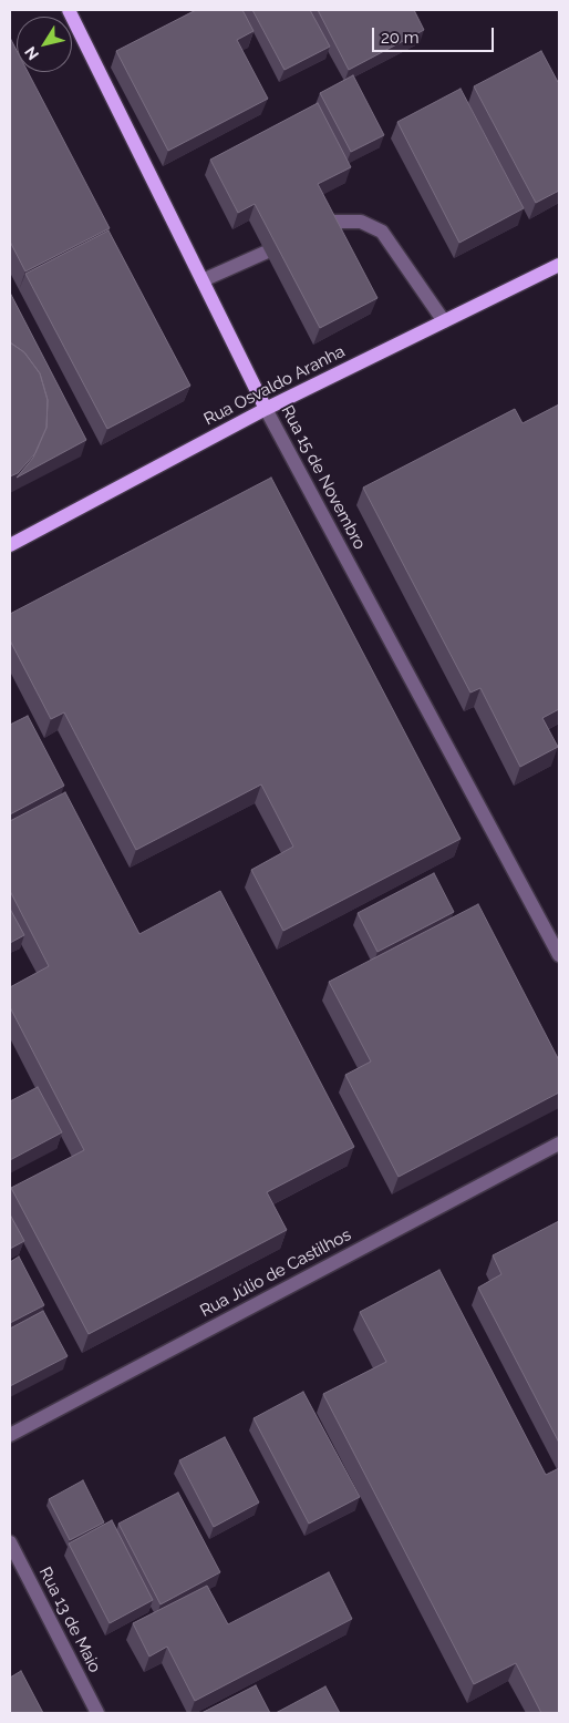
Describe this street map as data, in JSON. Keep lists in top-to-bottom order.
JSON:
{
  "streets": {
    "main road": ["Rua Osvaldo Aranha", "Rua 15 de Novembro"],
    "street": ["Rua Júlio de Castilhos", "Rua 13 de Maio"]
  },
  "crossings": [
    ["Rua Osvaldo Aranha", "Rua 15 de Novembro"]
  ],
  "scale_bar": "20 m",
  "north": "bottom left"
}
